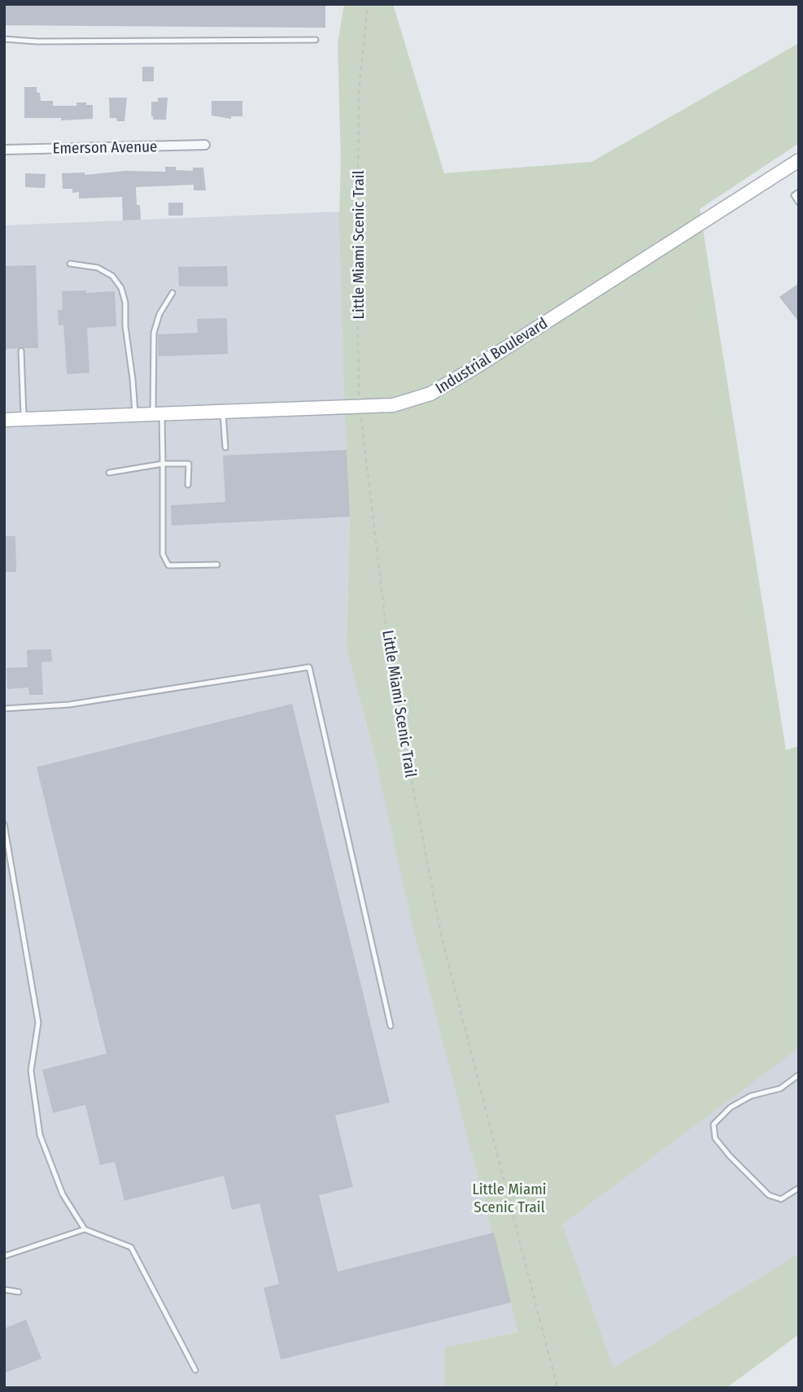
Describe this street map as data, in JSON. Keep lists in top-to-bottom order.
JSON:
{
  "streets": {
    "street": ["Emerson Avenue", "Industrial Boulevard"],
    "path": ["Little Miami Scenic Trail"]
  },
  "crossings": [
    ["Little Miami Scenic Trail", "Industrial Boulevard"]
  ],
  "parks": ["Little Miami Scenic Trail"]
}
